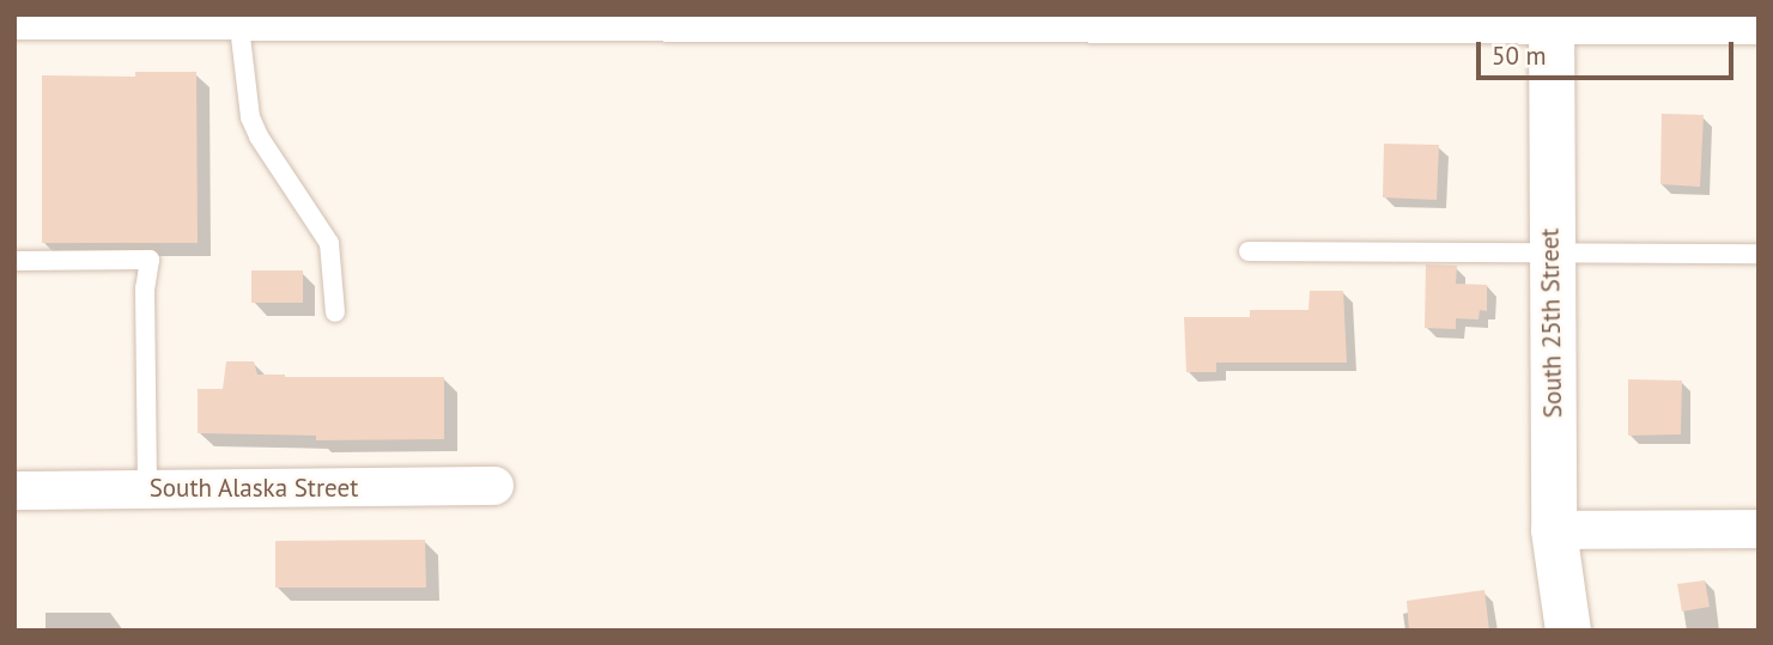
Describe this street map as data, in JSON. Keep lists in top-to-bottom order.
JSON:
{
  "streets": {
    "street": ["South 25th Street", "South Alaska Street"]
  },
  "scale_bar": "50 m"
}
